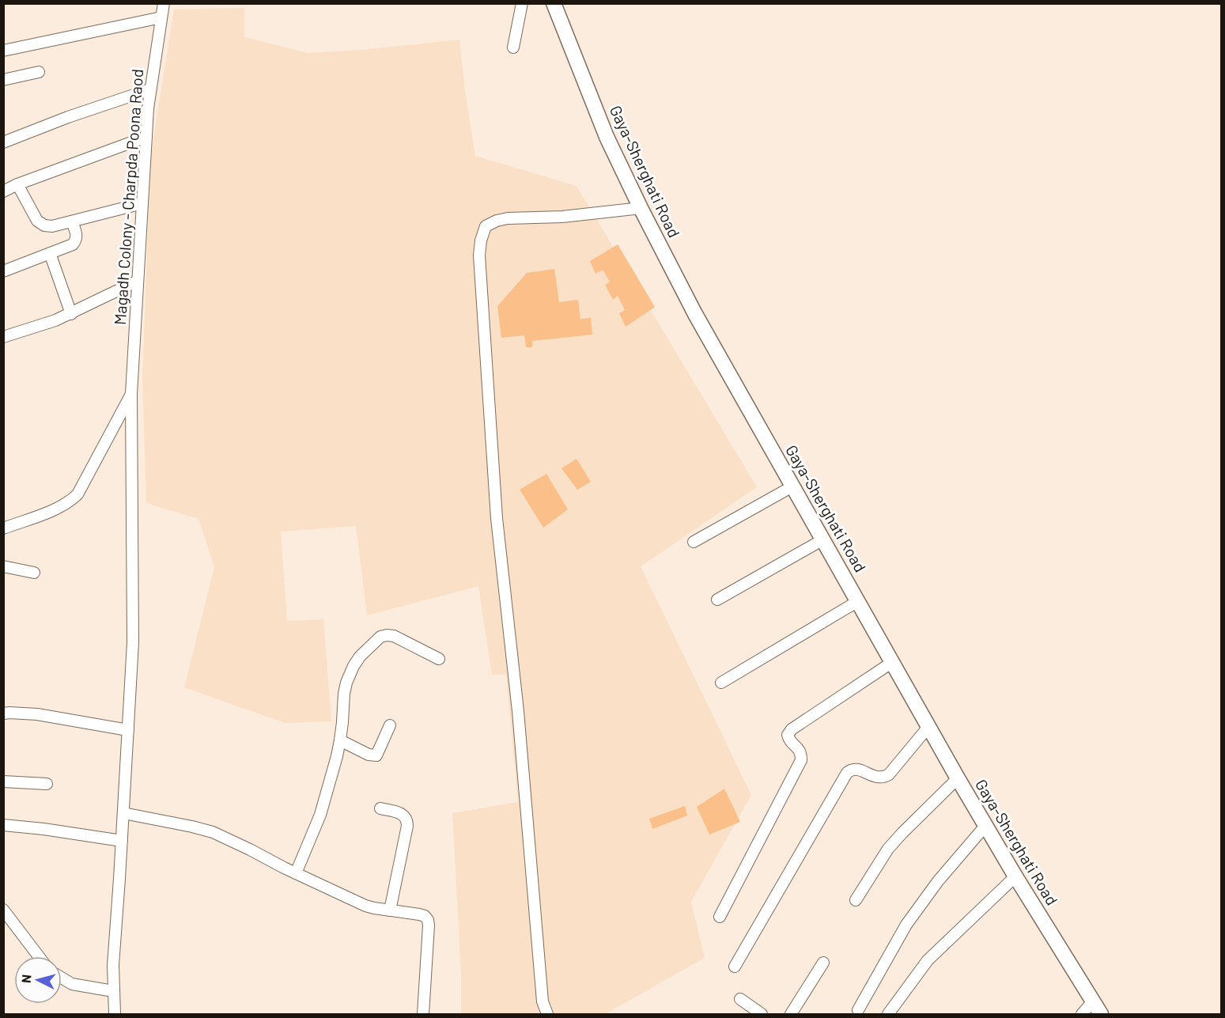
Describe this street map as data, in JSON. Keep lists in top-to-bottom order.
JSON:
{
  "streets": {
    "main road": ["Gaya-Sherghati Road"],
    "street": ["Magadh Colony - Charpda Poona Raod"]
  },
  "north": "left"
}
